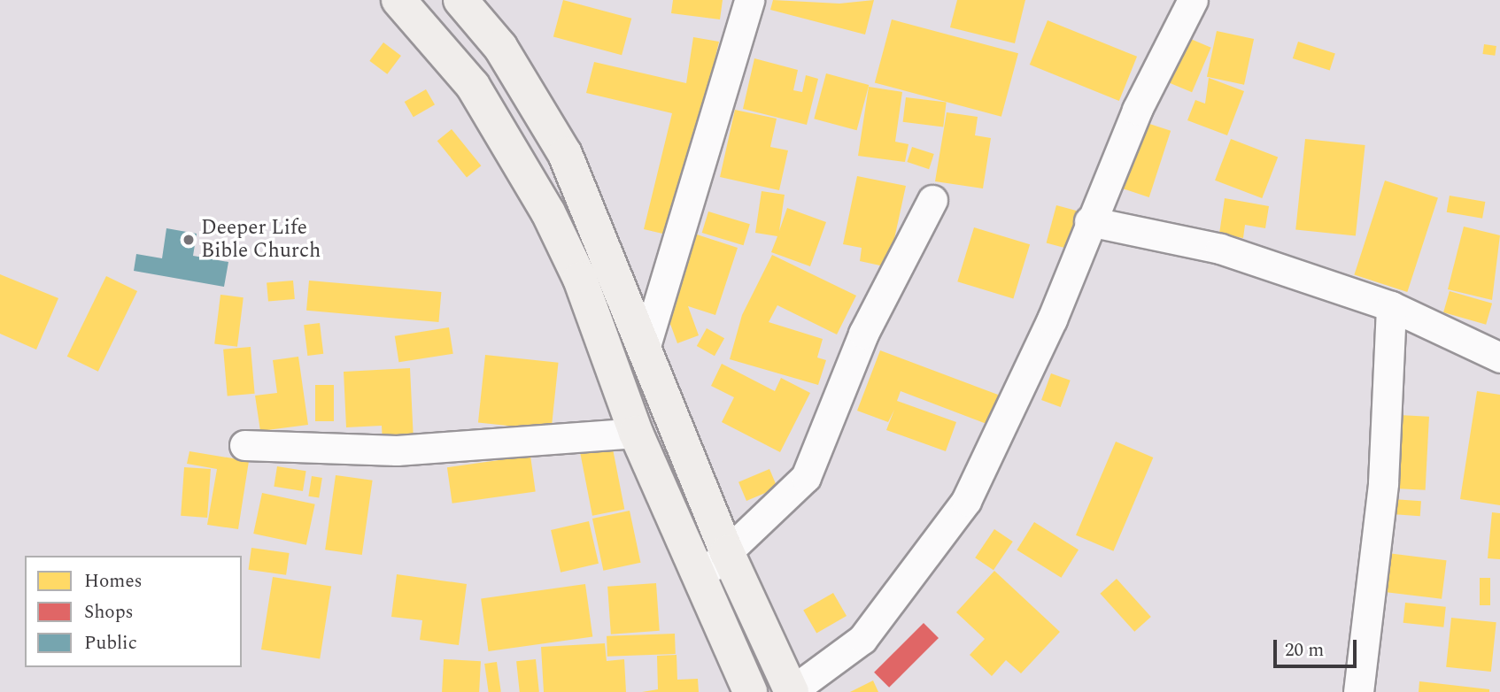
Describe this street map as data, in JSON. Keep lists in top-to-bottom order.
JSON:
{
  "places": ["Deeper Life Bible Church"],
  "legend": ["Homes", "Shops", "Public"],
  "scale_bar": "20 m"
}
